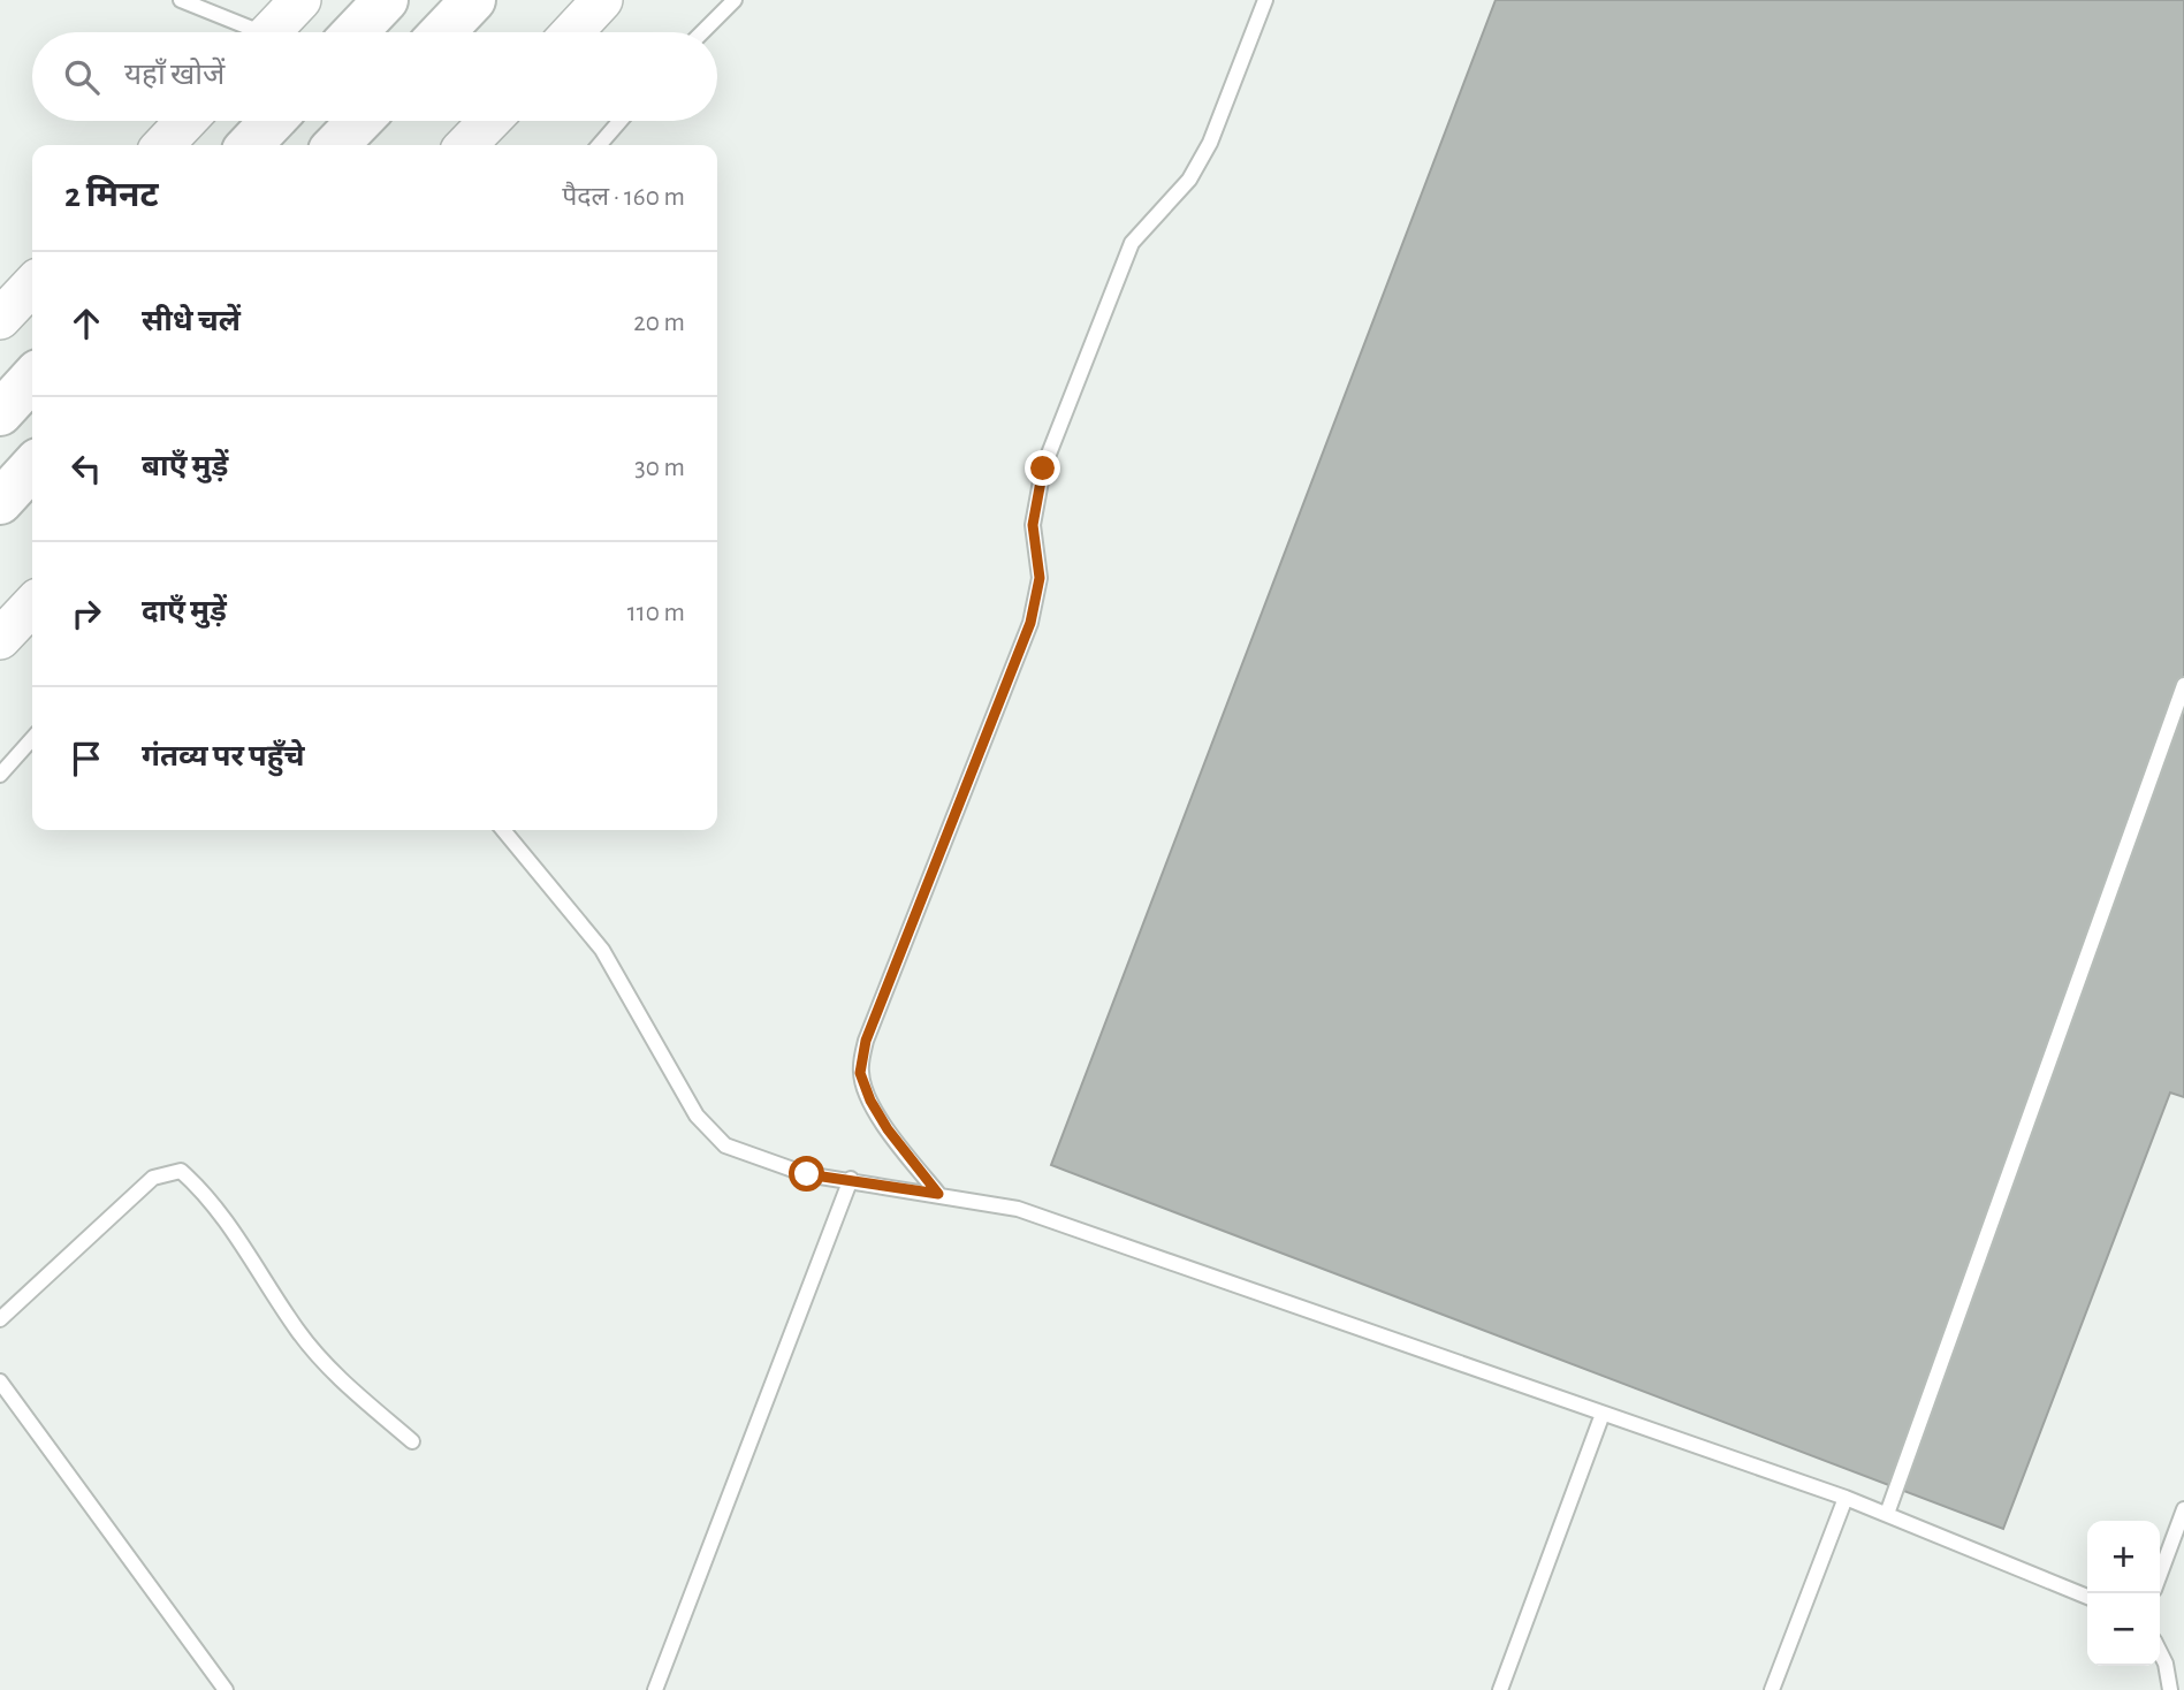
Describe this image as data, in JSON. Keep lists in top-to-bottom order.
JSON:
{
  "page": {
    "search": "यहाँ खोजें",
    "heading": ["2 मिनट", "पैदल · 160 m"],
    "list": [
      ["सीधे चलें", "20 m"],
      ["बाएँ मुड़ें", "30 m"],
      ["दाएँ मुड़ें", "110 m"],
      "गंतव्य पर पहुँचे"
    ],
    "map_buttons": ["+", "−"]
  }
}
